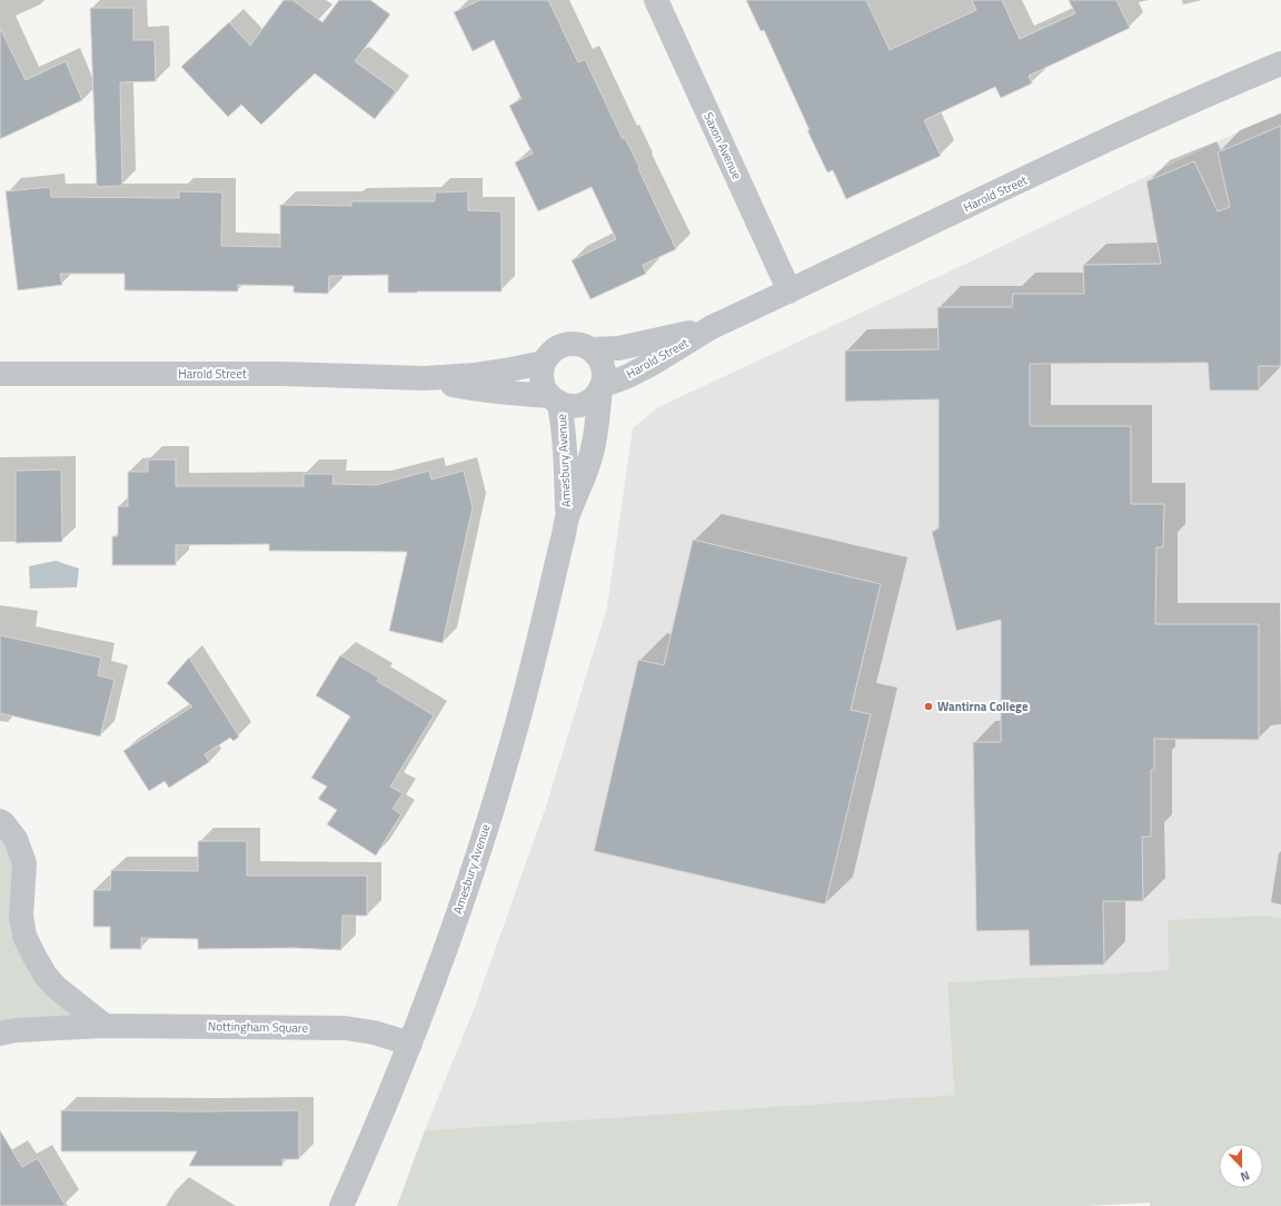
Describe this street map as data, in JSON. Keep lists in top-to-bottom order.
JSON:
{
  "streets": {
    "street": [
      "Saxon Avenue",
      "Harold Street",
      "Amesbury Avenue",
      "Nottingham Square"
    ]
  },
  "crossings": [
    ["Saxon Avenue", "Harold Street"],
    ["Harold Street", "Amesbury Avenue"],
    ["Amesbury Avenue", "Nottingham Square"]
  ],
  "places": ["Wantirna College"],
  "north": "bottom"
}
